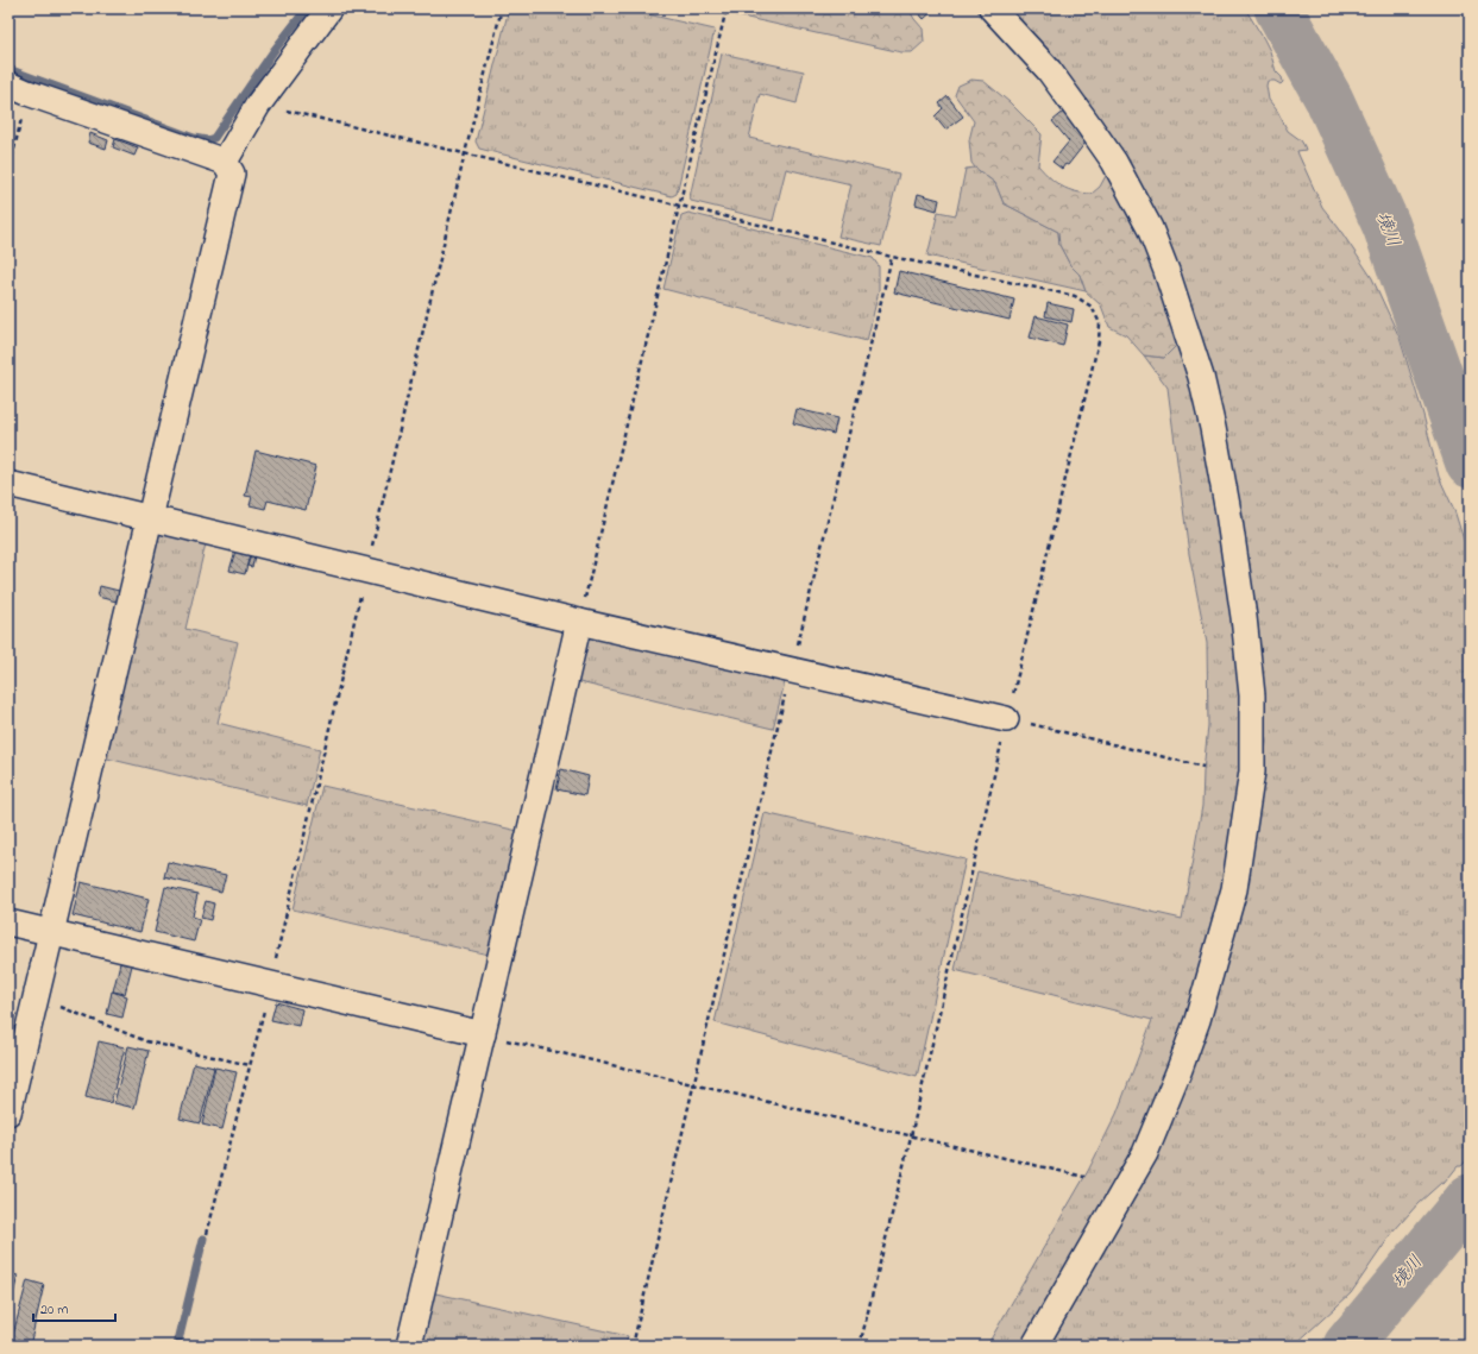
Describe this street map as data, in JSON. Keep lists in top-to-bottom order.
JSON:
{
  "water": ["境川"],
  "scale_bar": "20 m"
}
